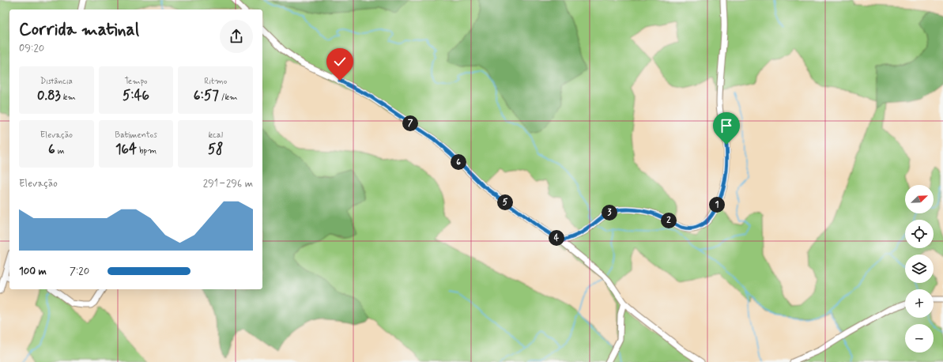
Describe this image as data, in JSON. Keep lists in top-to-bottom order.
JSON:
{
  "north": "top right",
  "page": {
    "heading": ["Corrida matinal", "09:20"],
    "stats": [
      ["Distância", "0.83 km"],
      ["Tempo", "5:46"],
      ["Ritmo", "6:57 /km"],
      ["Elevação", "6 m"],
      ["Batimentos", "164 bpm"],
      ["kcal", "58"]
    ],
    "pins": [
      "7",
      "6",
      "5",
      "1",
      "3",
      "2",
      "4"
    ],
    "chart": ["Elevação", "291–296 m"],
    "map_buttons": ["+", "−"],
    "list": [
      {
        "name": "100 m",
        "note": "7:20"
      }
    ]
  }
}
